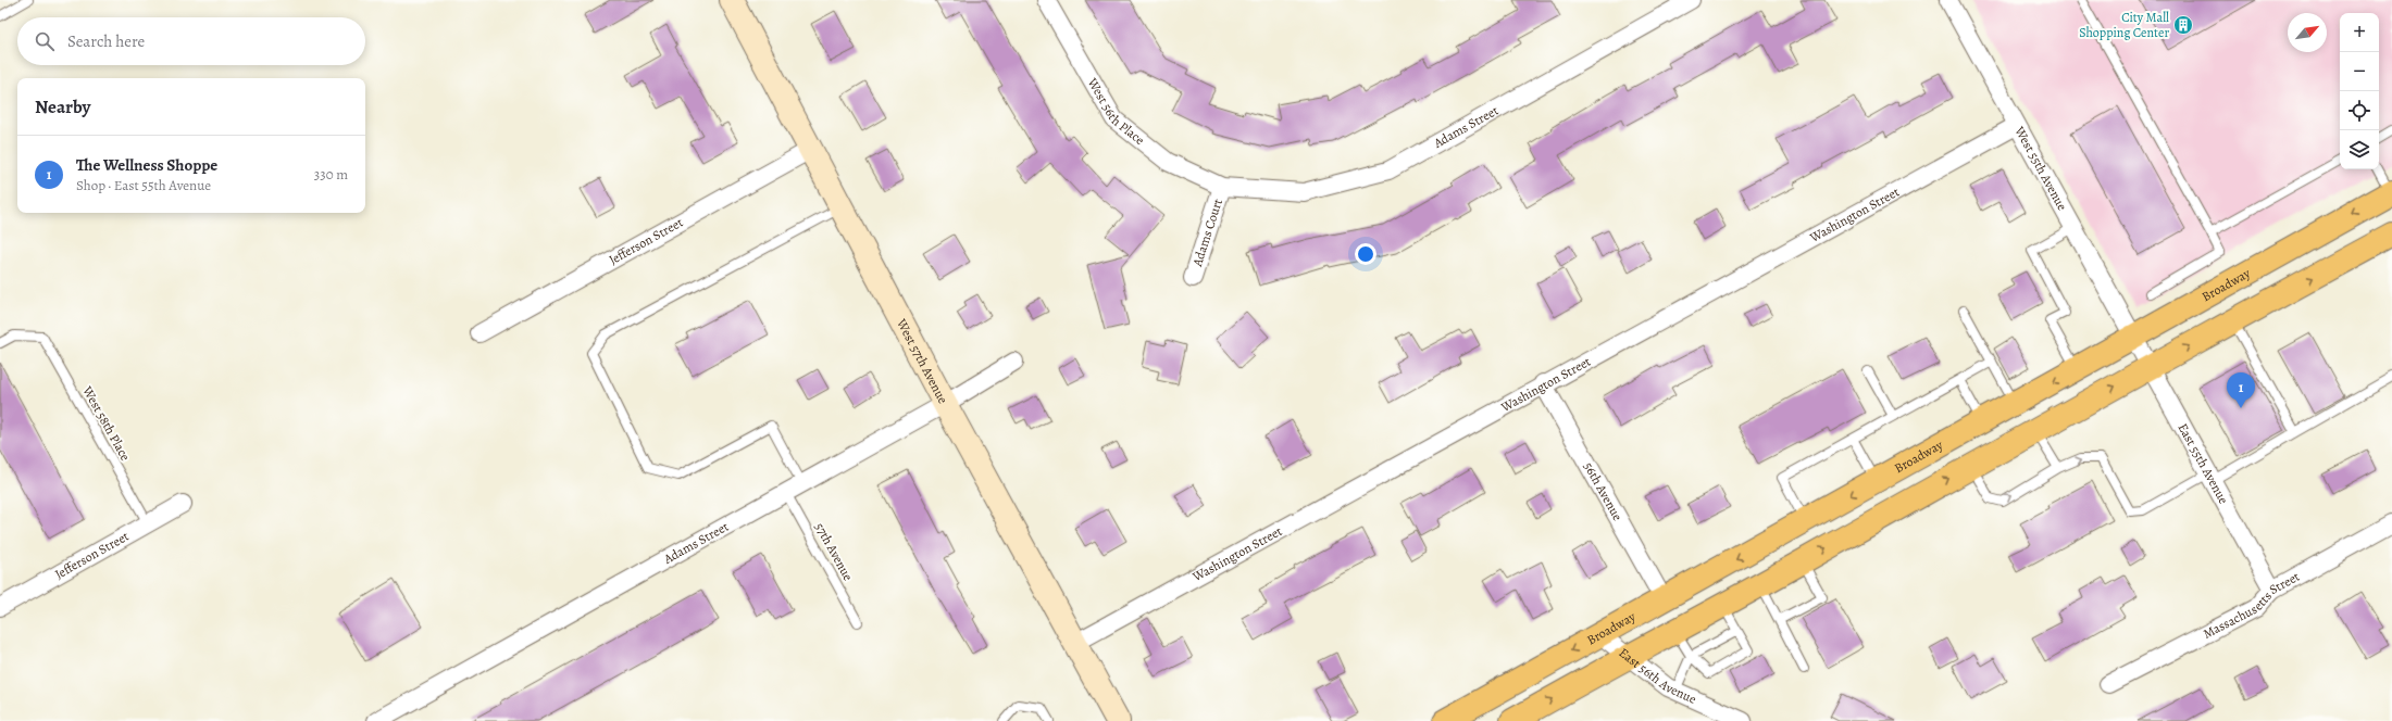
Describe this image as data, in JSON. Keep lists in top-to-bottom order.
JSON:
{
  "streets": {
    "main road": ["Broadway"],
    "street": [
      "West 56th Place",
      "Adams Street",
      "West 55th Avenue",
      "Washington Street",
      "Adams Court",
      "Jefferson Street",
      "West 57th Avenue",
      "East 55th Avenue",
      "56th Avenue",
      "Massachusetts Street",
      "East 56th Avenue"
    ],
    "lane": ["West 58th Place", "57th Avenue"]
  },
  "crossings": [
    ["West 56th Place", "Adams Street"],
    ["West 56th Place", "Adams Court"],
    ["Adams Street", "Adams Court"],
    ["Adams Street", "West 57th Avenue"],
    ["Adams Street", "57th Avenue"],
    ["West 55th Avenue", "Washington Street"],
    ["West 55th Avenue", "Broadway"],
    ["West 55th Avenue", "East 55th Avenue"],
    ["Washington Street", "West 57th Avenue"],
    ["Washington Street", "56th Avenue"],
    ["Jefferson Street", "West 57th Avenue"],
    ["Jefferson Street", "West 58th Place"],
    ["Broadway", "East 55th Avenue"],
    ["Broadway", "56th Avenue"],
    ["Broadway", "East 56th Avenue"],
    ["East 55th Avenue", "Massachusetts Street"]
  ],
  "places": {
    "building": ["City Mall Shopping Center"]
  },
  "north": "top right",
  "page": {
    "map_buttons": ["+", "−"],
    "search": "Search here",
    "heading": "Nearby",
    "list": [
      {
        "mark": "1",
        "name": "The Wellness Shoppe",
        "note": "Shop · East 55th Avenue",
        "value": "330 m"
      }
    ],
    "pins": "1"
  }
}
